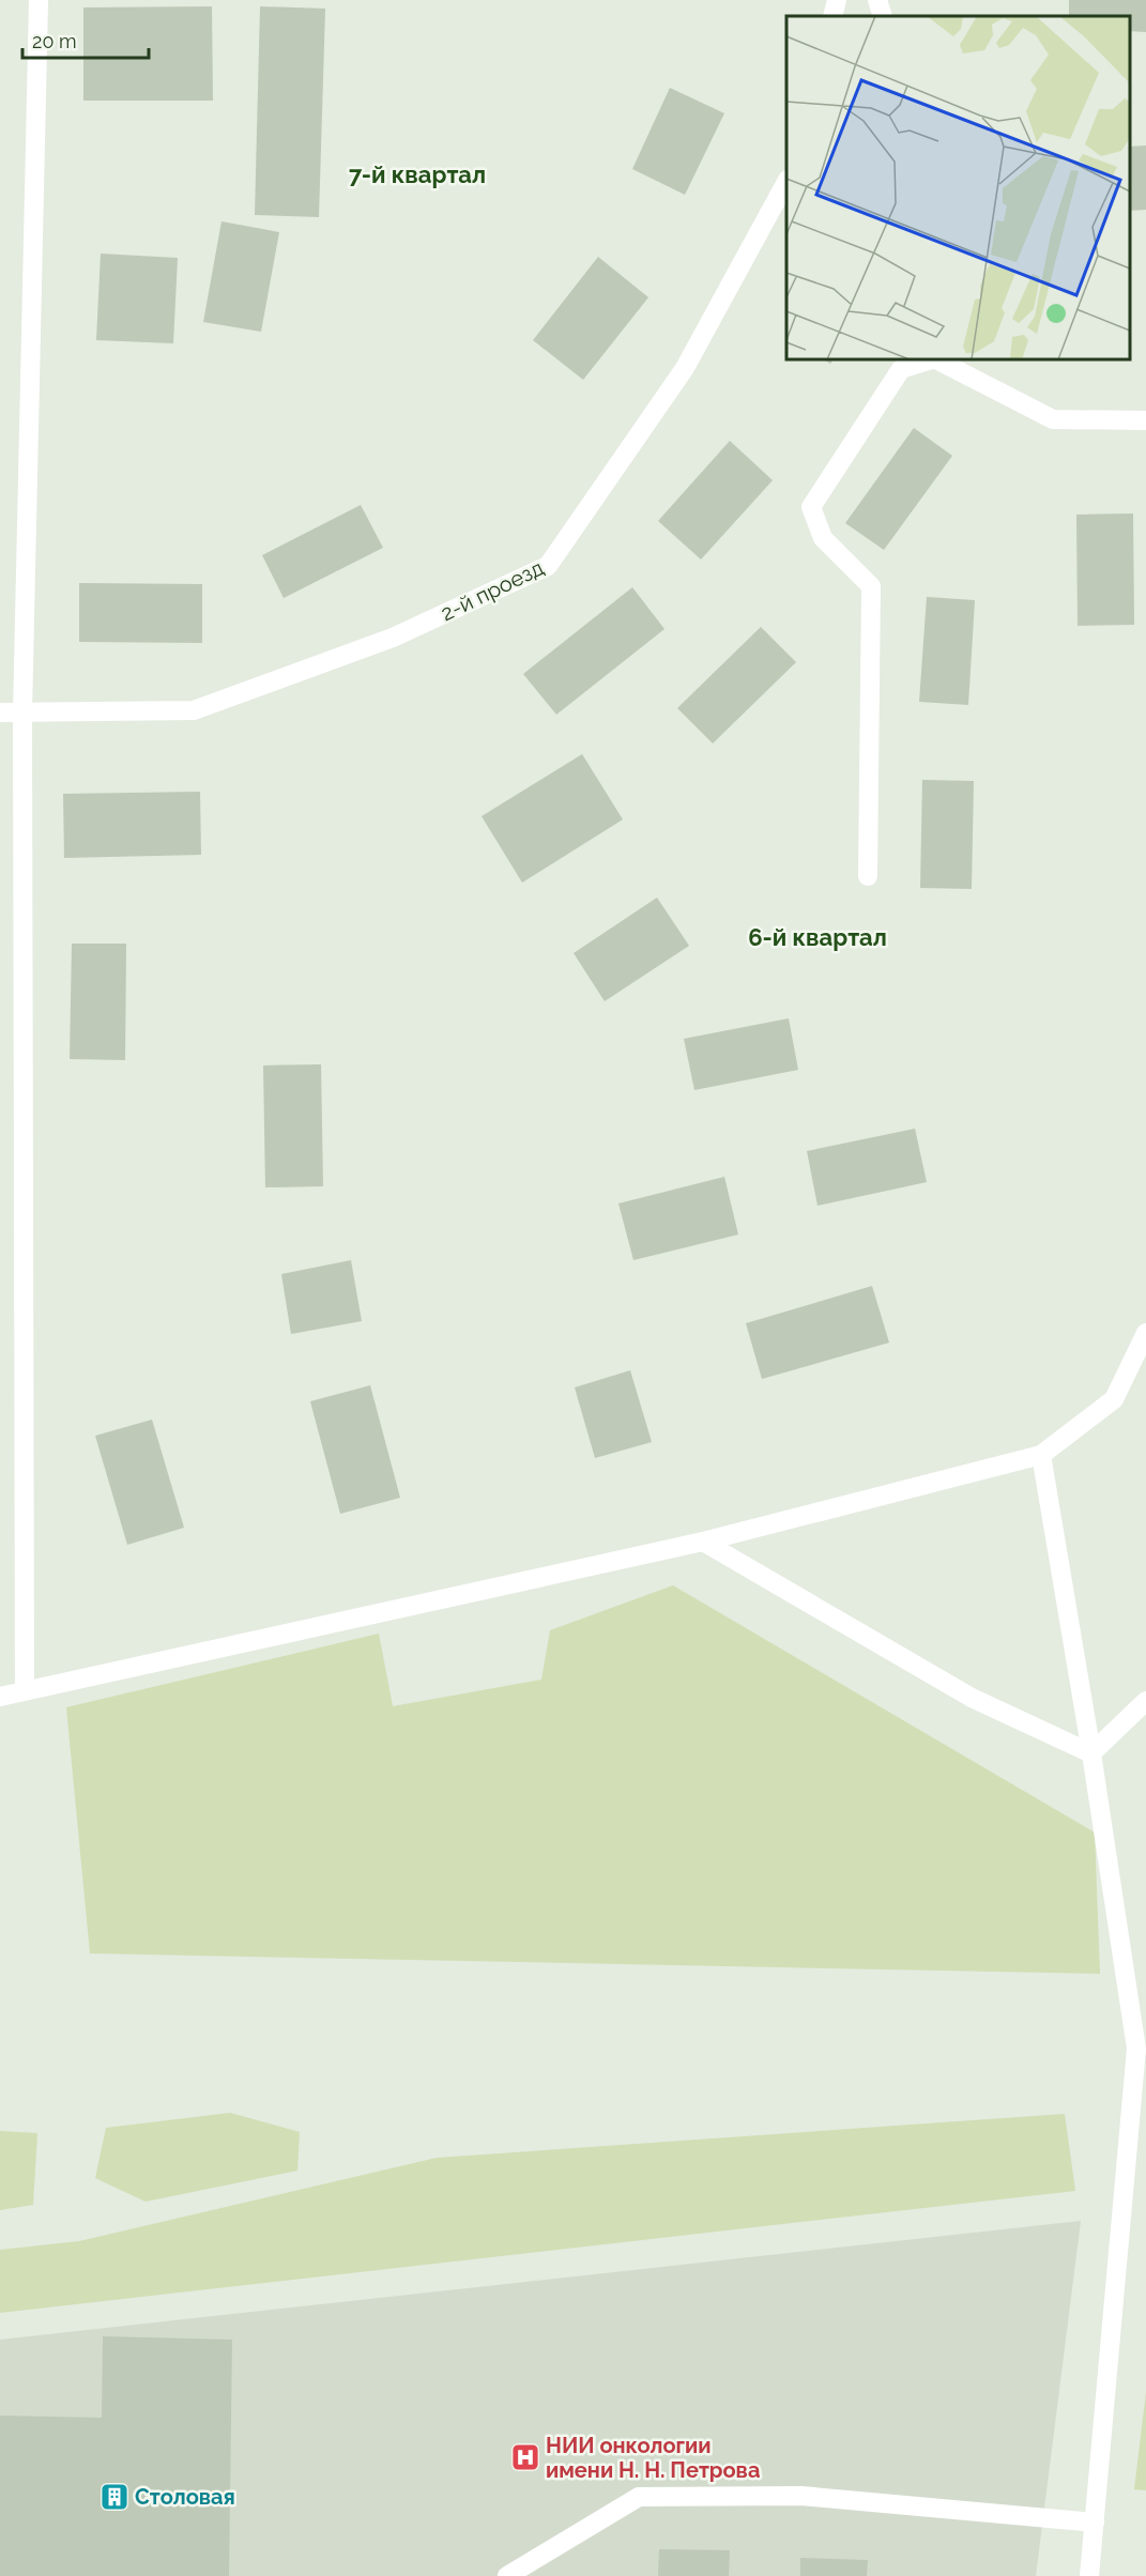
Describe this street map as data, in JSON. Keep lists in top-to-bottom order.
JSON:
{
  "streets": {
    "street": ["2-й проезд"]
  },
  "districts": ["7-й квартал", "6-й квартал"],
  "places": {
    "hospital": ["НИИ онкологии имени Н. Н. Петрова"],
    "building": ["Столовая"]
  },
  "scale_bar": "20 m"
}
